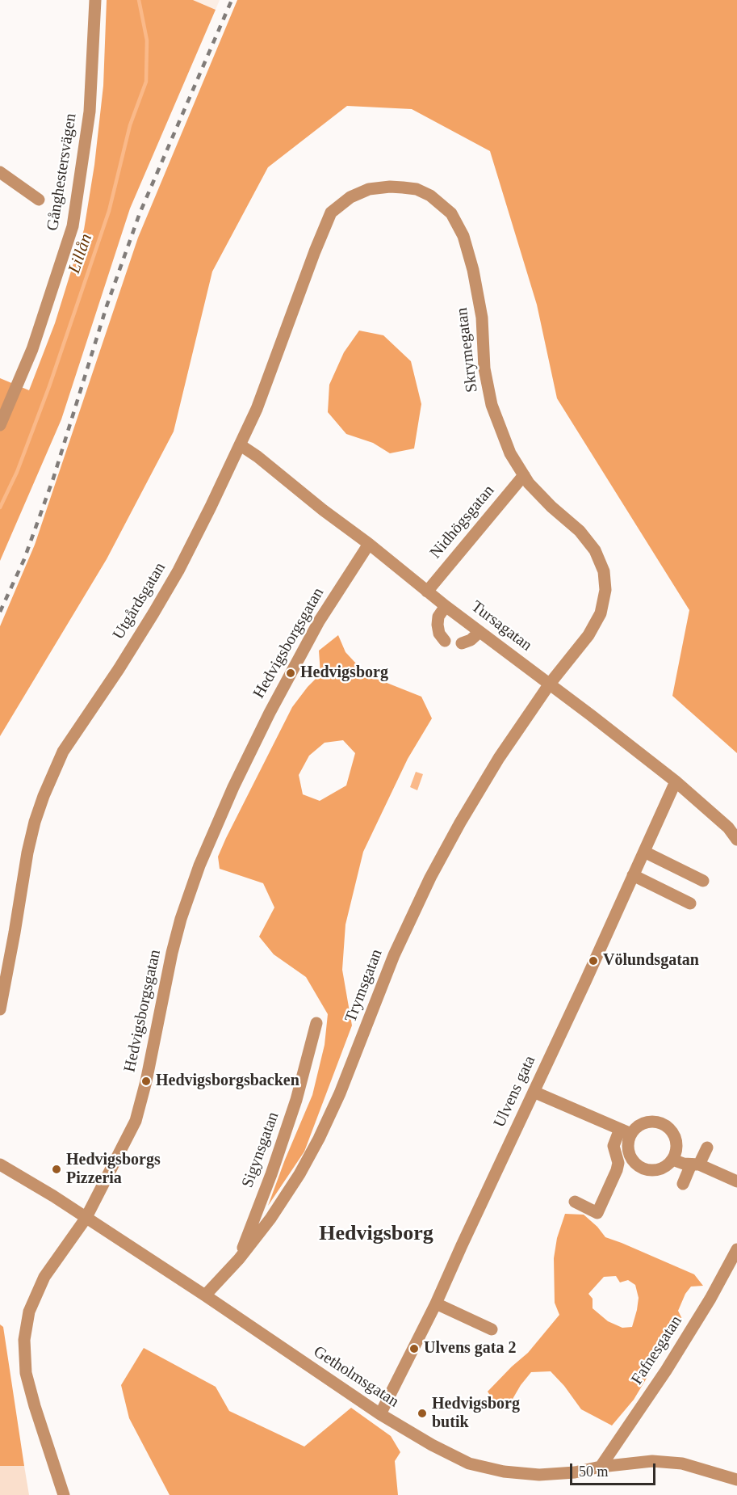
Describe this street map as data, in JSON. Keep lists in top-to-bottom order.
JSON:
{
  "streets": {
    "street": [
      "Gånghestersvägen",
      "Skrymegatan",
      "Nidhögsgatan",
      "Utgårdsgatan",
      "Tursagatan",
      "Hedvigsborgsgatan",
      "Trymsgatan",
      "Ulvens gata",
      "Sigynsgatan",
      "Fafnesgatan",
      "Getholmsgatan"
    ]
  },
  "crossings": [
    ["Skrymegatan", "Nidhögsgatan"],
    ["Skrymegatan", "Utgårdsgatan"],
    ["Skrymegatan", "Tursagatan"],
    ["Skrymegatan", "Trymsgatan"],
    ["Nidhögsgatan", "Tursagatan"],
    ["Utgårdsgatan", "Tursagatan"],
    ["Tursagatan", "Hedvigsborgsgatan"],
    ["Tursagatan", "Trymsgatan"],
    ["Tursagatan", "Ulvens gata"],
    ["Hedvigsborgsgatan", "Getholmsgatan"],
    ["Trymsgatan", "Sigynsgatan"],
    ["Trymsgatan", "Getholmsgatan"],
    ["Ulvens gata", "Getholmsgatan"],
    ["Fafnesgatan", "Getholmsgatan"]
  ],
  "districts": ["Hedvigsborg"],
  "water": ["Lillån"],
  "places": [
    "Hedvigsborg",
    "Völundsgatan",
    "Hedvigsborgsbacken",
    "Hedvigsborgs Pizzeria",
    "Ulvens gata 2",
    "Hedvigsborg butik"
  ],
  "scale_bar": "50 m"
}
